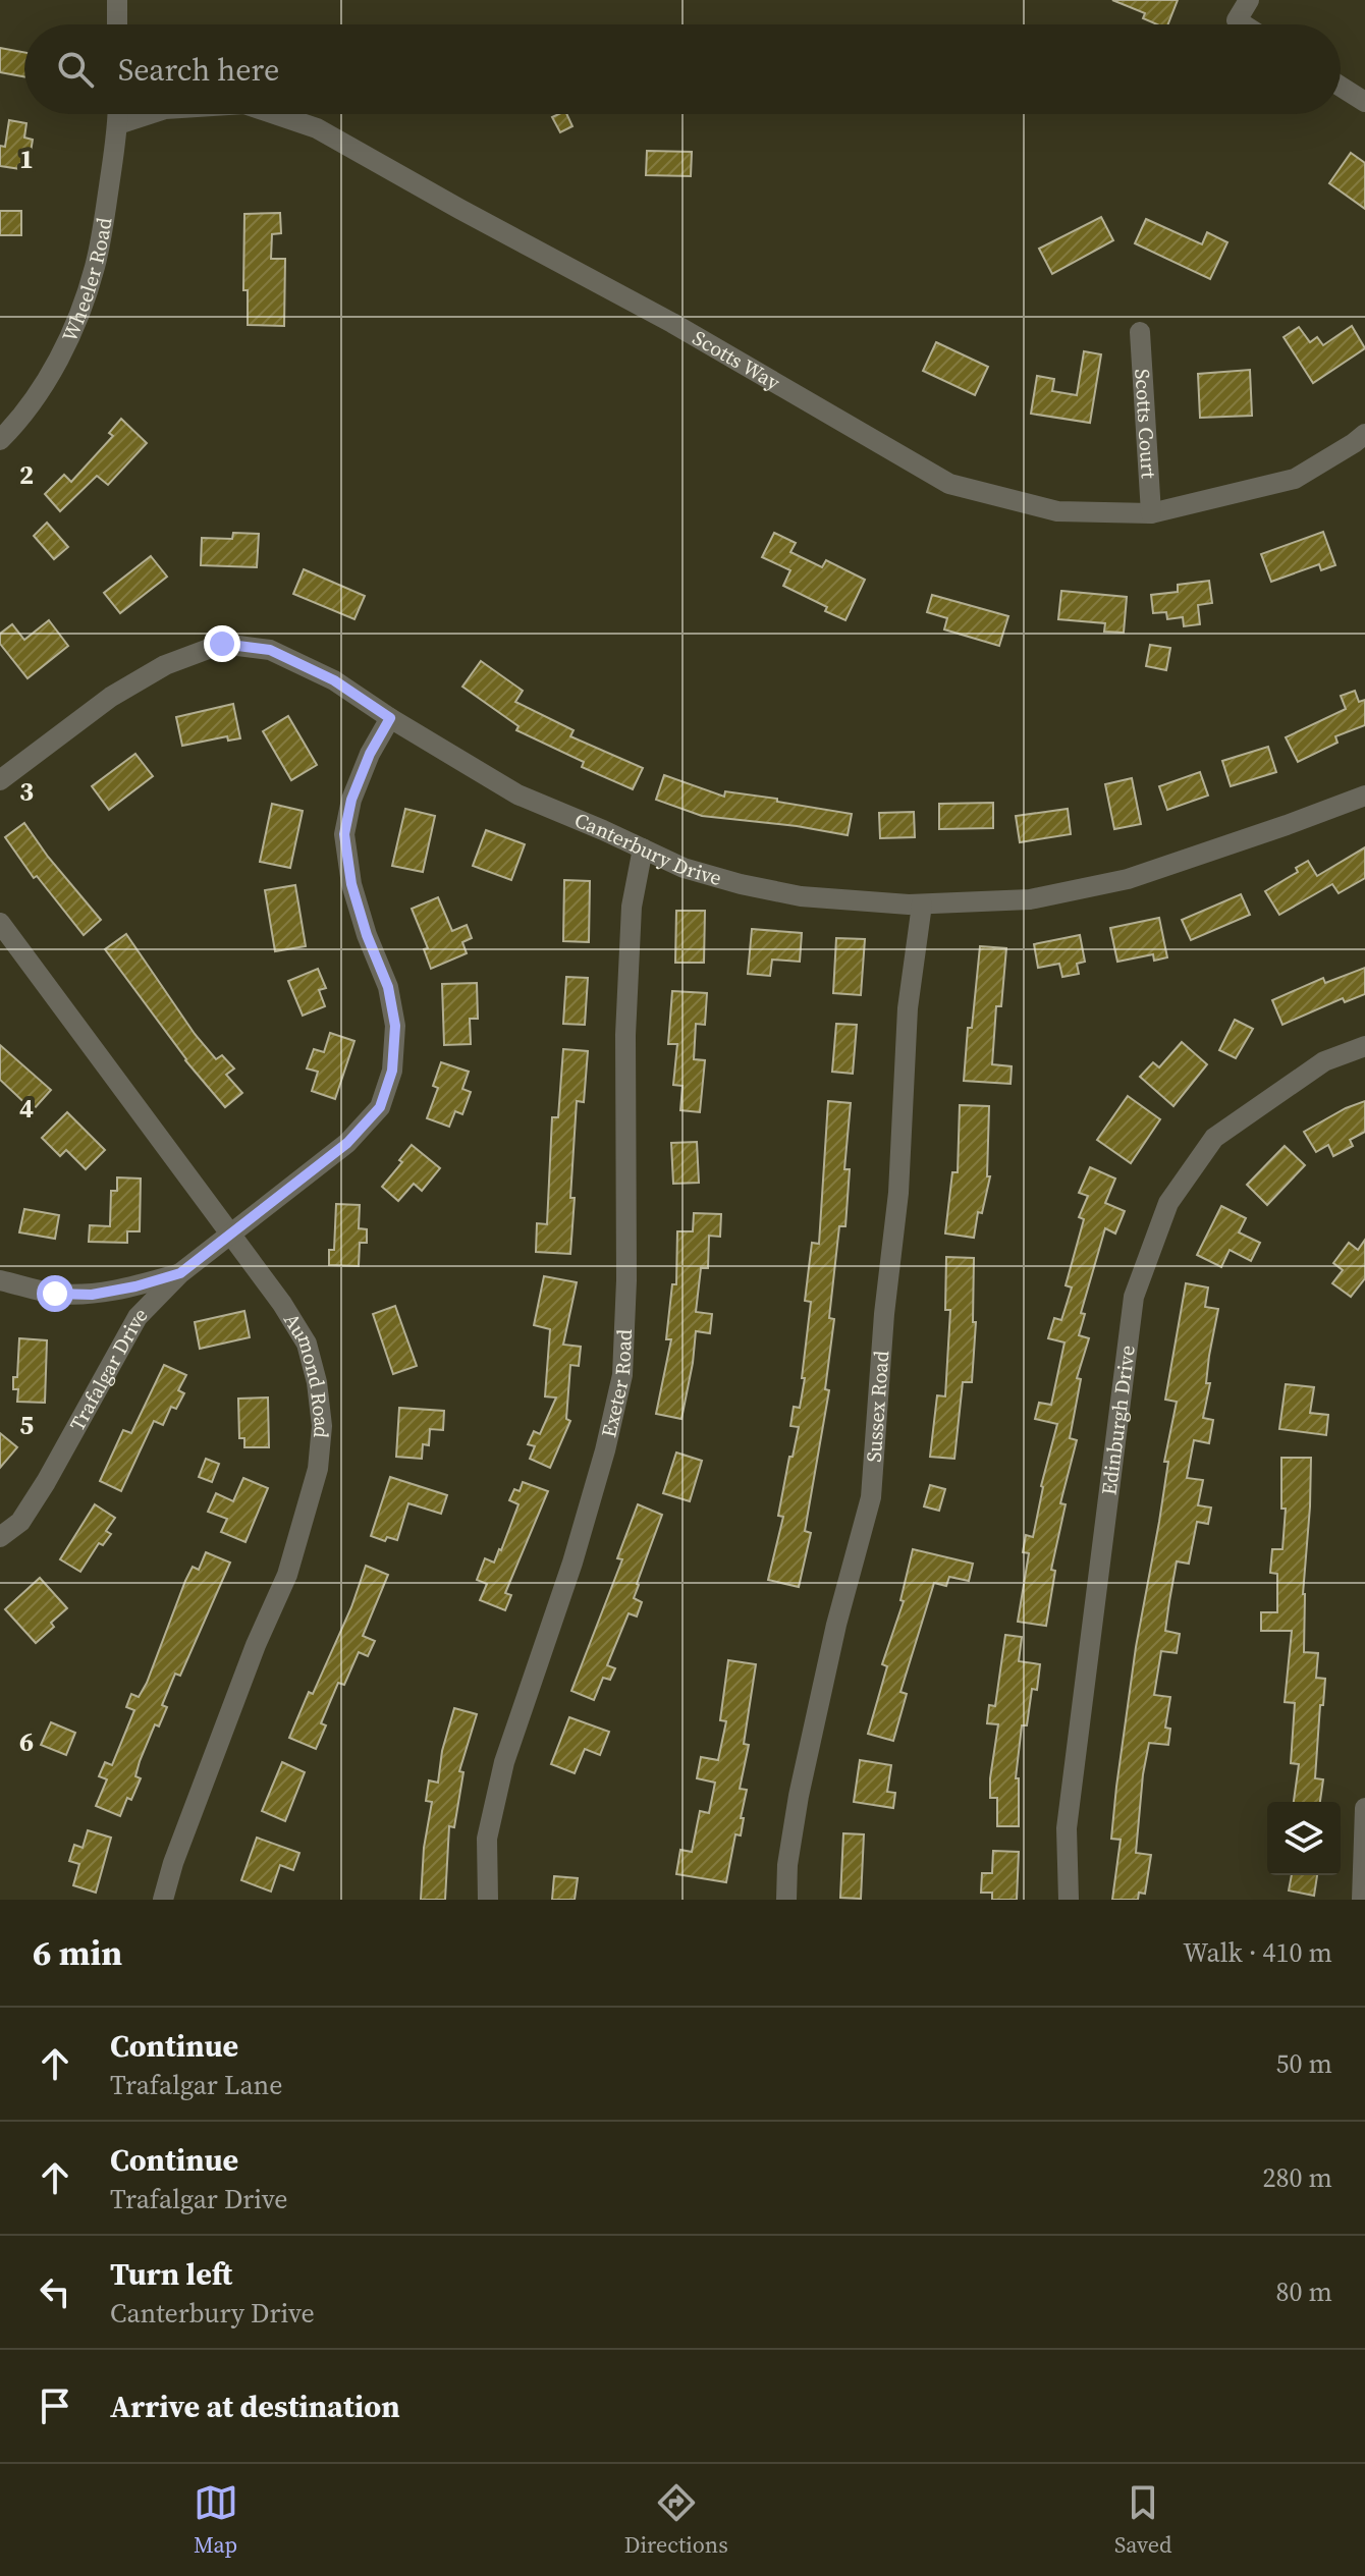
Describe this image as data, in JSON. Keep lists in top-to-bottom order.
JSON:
{
  "streets": {
    "street": [
      "Wheeler Road",
      "Scotts Way",
      "Scotts Court",
      "Canterbury Drive",
      "Trafalgar Drive",
      "Aumond Road",
      "Exeter Road",
      "Sussex Road",
      "Edinburgh Drive"
    ]
  },
  "crossings": [
    ["Wheeler Road", "Scotts Way"],
    ["Scotts Way", "Scotts Court"],
    ["Canterbury Drive", "Trafalgar Drive"],
    ["Canterbury Drive", "Exeter Road"],
    ["Canterbury Drive", "Sussex Road"],
    ["Trafalgar Drive", "Aumond Road"]
  ],
  "page": {
    "search": "Search here",
    "heading": ["6 min", "Walk · 410 m"],
    "list": [
      ["Continue", "Trafalgar Lane", "50 m"],
      ["Continue", "Trafalgar Drive", "280 m"],
      ["Turn left", "Canterbury Drive", "80 m"],
      "Arrive at destination"
    ],
    "nav": ["Map", "Directions", "Saved"]
  },
  "grid": {
    "rows": [
      "1",
      "2",
      "3",
      "4",
      "5",
      "6"
    ]
  }
}
